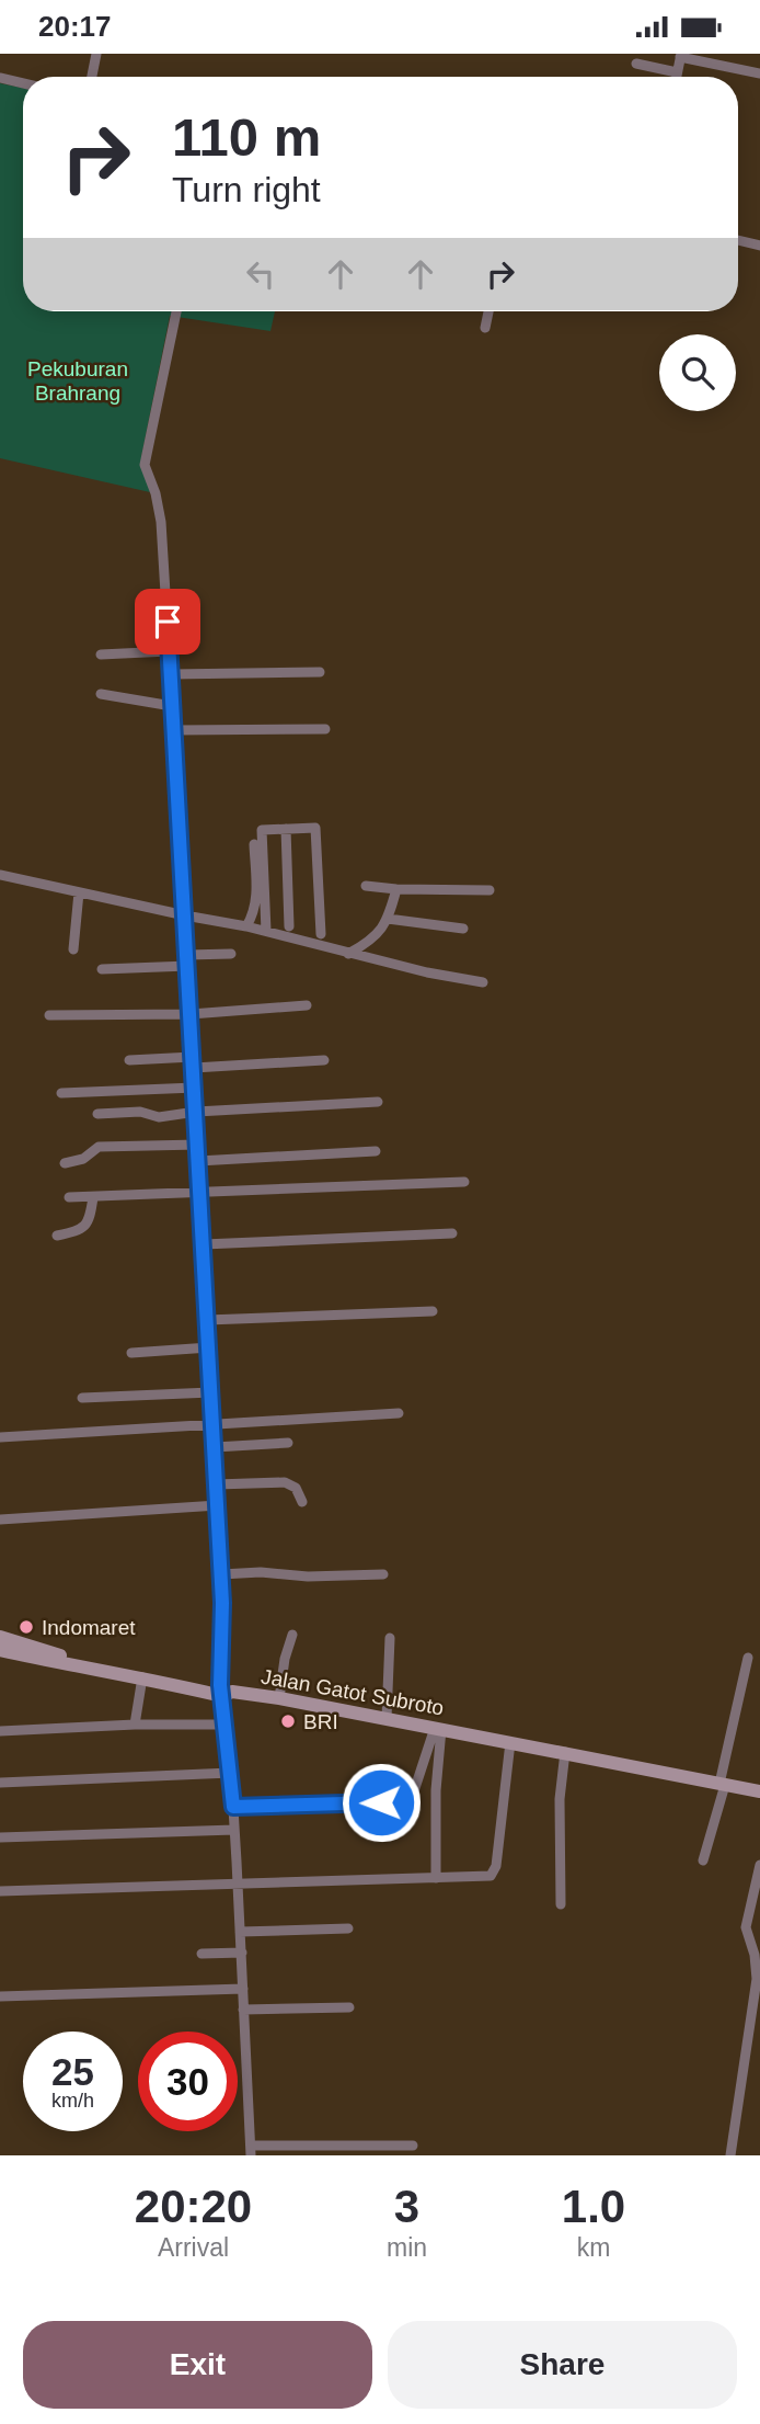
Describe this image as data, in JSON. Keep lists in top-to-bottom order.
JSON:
{
  "streets": {
    "main road": ["Jalan Gatot Subroto"]
  },
  "parks": ["Pekuburan Brahrang"],
  "places": ["Indomaret", "BRI"],
  "page": {
    "status": "20:17",
    "turn": ["110 m", "Turn right"],
    "speed": "25 km/h",
    "limit": "30",
    "eta": [
      "20:20",
      "Arrival",
      "3",
      "min",
      "1.0",
      "km"
    ],
    "buttons": ["Exit", "Share"]
  }
}
